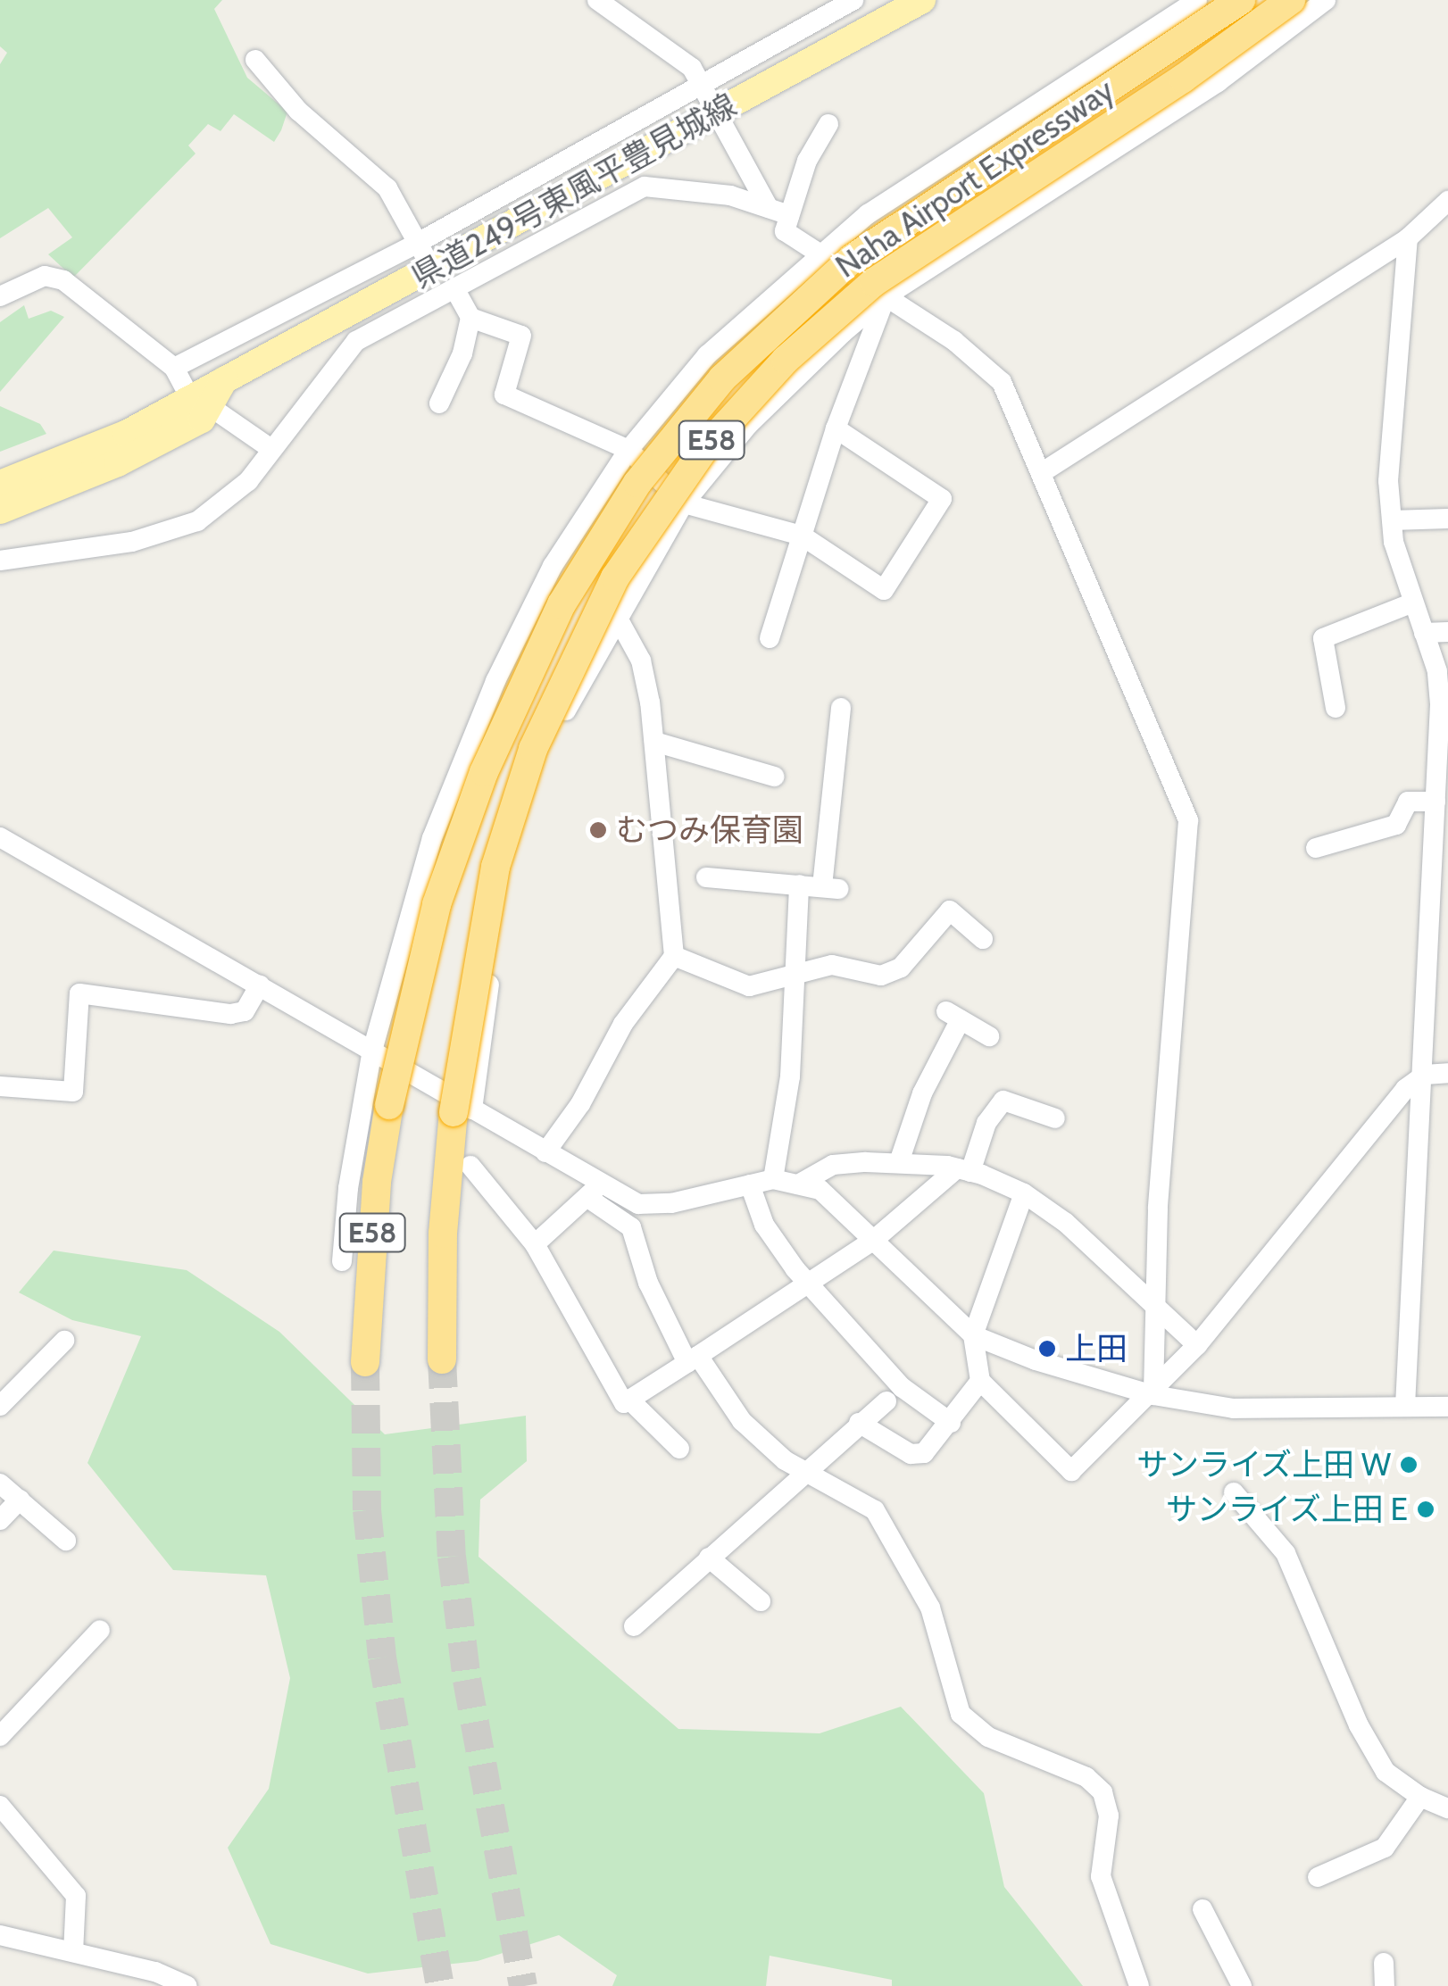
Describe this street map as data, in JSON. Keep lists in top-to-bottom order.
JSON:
{
  "streets": {
    "highway": ["Naha Airport Expressway", "E58"],
    "main road": ["県道249号東風平豊見城線"]
  },
  "places": [
    "むつみ保育園",
    "上田",
    "サンライズ上田 W",
    "サンライズ上田 E"
  ]
}
